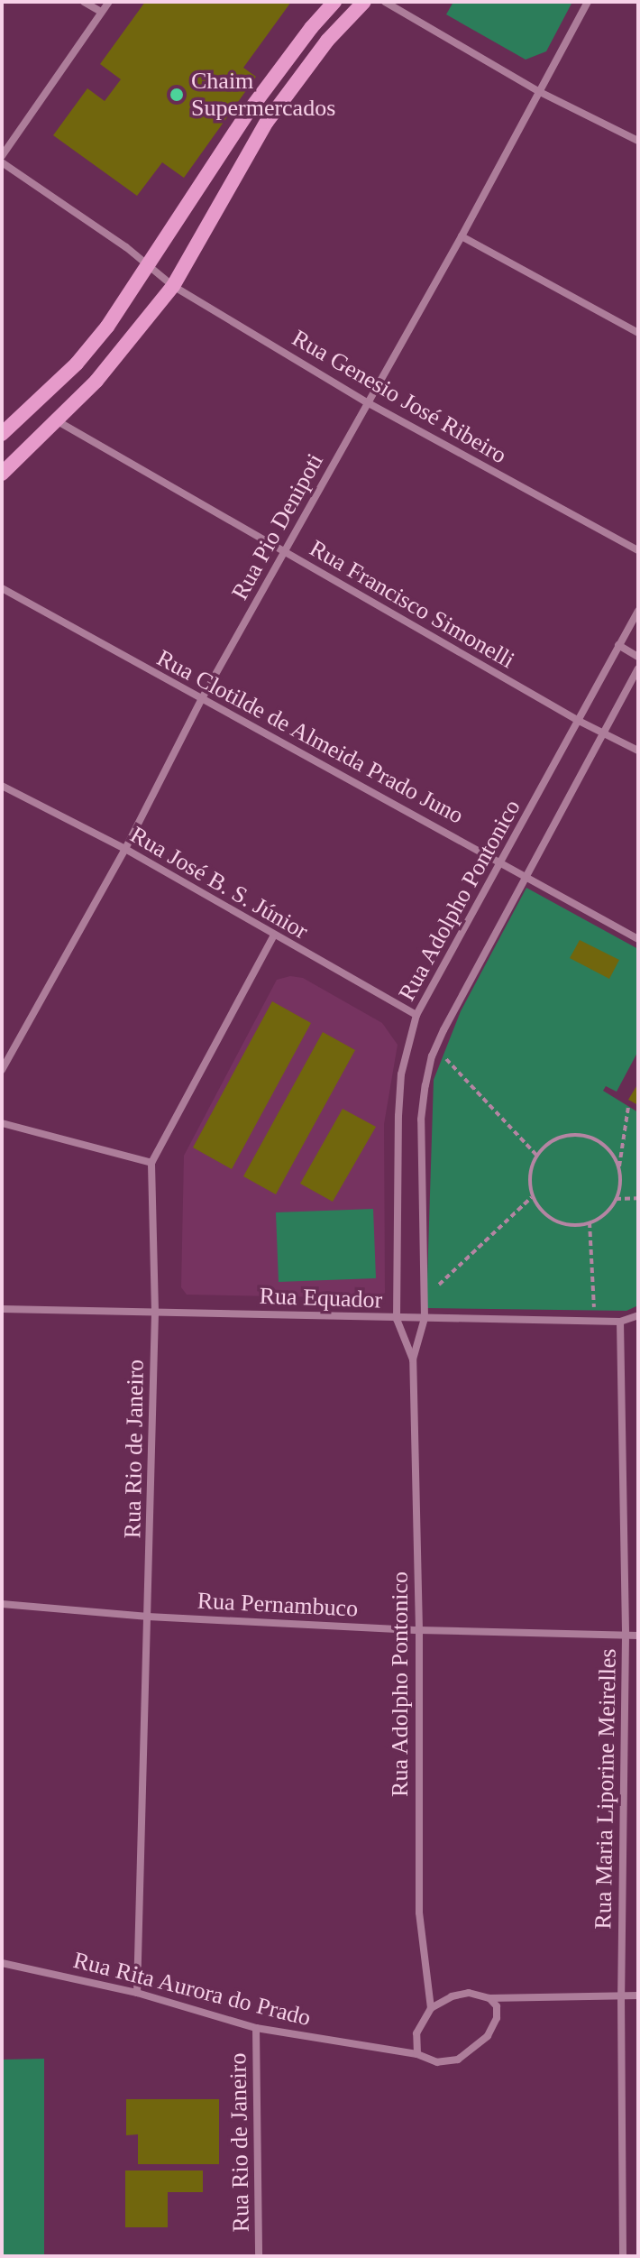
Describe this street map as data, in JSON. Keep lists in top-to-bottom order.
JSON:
{
  "streets": {
    "street": [
      "Rua Genesio José Ribeiro",
      "Rua Pio Denipoti",
      "Rua Francisco Simonelli",
      "Rua Clotilde de Almeida Prado Juno",
      "Rua José B. S. Júnior",
      "Rua Adolpho Pontonico",
      "Rua Equador",
      "Rua Rio de Janeiro",
      "Rua Pernambuco",
      "Rua Maria Liporine Meirelles",
      "Rua Rita Aurora do Prado"
    ]
  },
  "crossings": [
    ["Rua Genesio José Ribeiro", "Rua Pio Denipoti"],
    ["Rua Pio Denipoti", "Rua Francisco Simonelli"],
    ["Rua Pio Denipoti", "Rua Clotilde de Almeida Prado Juno"],
    ["Rua Pio Denipoti", "Rua José B. S. Júnior"],
    ["Rua Francisco Simonelli", "Rua Adolpho Pontonico"],
    ["Rua Clotilde de Almeida Prado Juno", "Rua Adolpho Pontonico"],
    ["Rua José B. S. Júnior", "Rua Adolpho Pontonico"],
    ["Rua José B. S. Júnior", "Rua Rio de Janeiro"],
    ["Rua Adolpho Pontonico", "Rua Equador"],
    ["Rua Adolpho Pontonico", "Rua Pernambuco"],
    ["Rua Adolpho Pontonico", "Rua Rita Aurora do Prado"],
    ["Rua Equador", "Rua Rio de Janeiro"],
    ["Rua Equador", "Rua Maria Liporine Meirelles"],
    ["Rua Rio de Janeiro", "Rua Pernambuco"],
    ["Rua Rio de Janeiro", "Rua Rita Aurora do Prado"],
    ["Rua Pernambuco", "Rua Maria Liporine Meirelles"]
  ],
  "places": ["Chaim Supermercados"]
}
